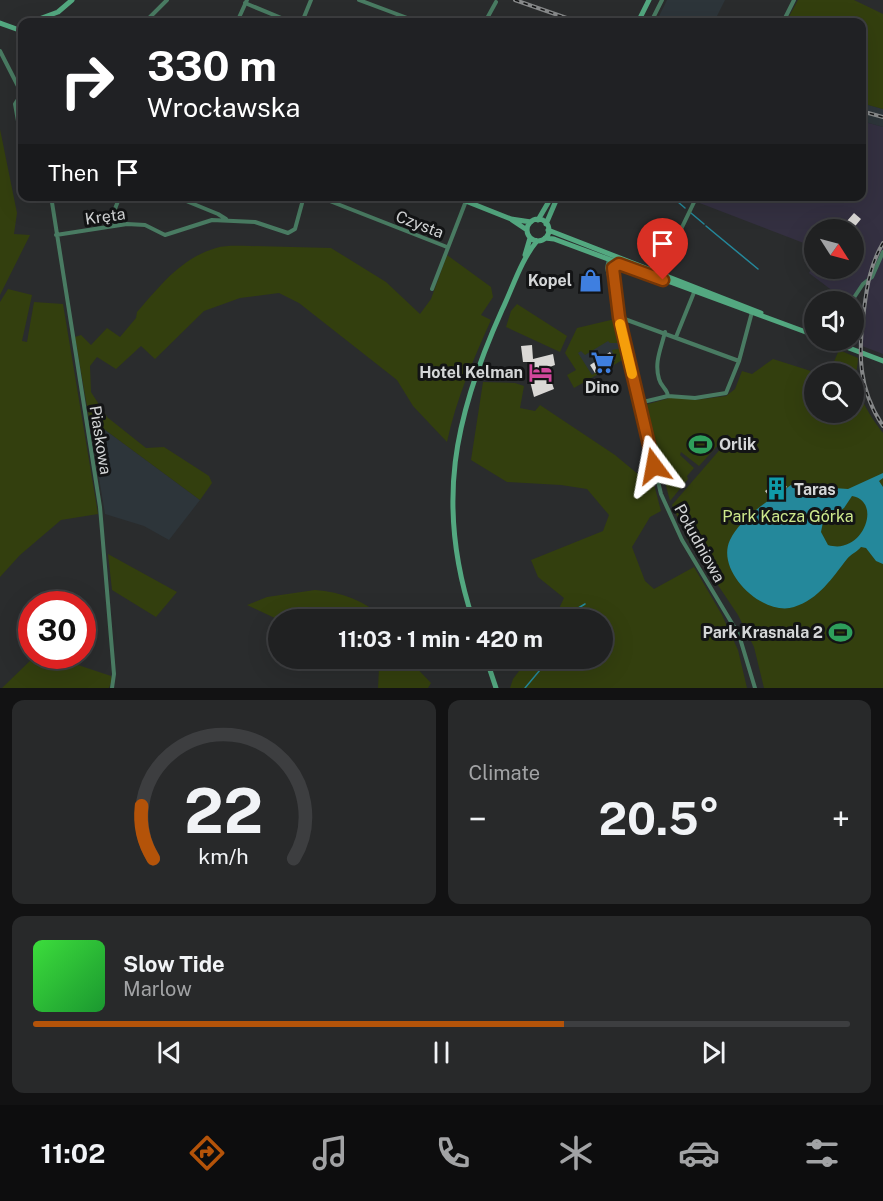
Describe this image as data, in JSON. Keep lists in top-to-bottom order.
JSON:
{
  "streets": {
    "street": [
      "Kręta",
      "Czysta",
      "Piaskowa",
      "Południowa"
    ]
  },
  "crossings": [
    ["Kręta", "Piaskowa"]
  ],
  "parks": ["Park Kacza Górka"],
  "places": {
    "shop": ["Kopel"],
    "supermarket": ["Dino"],
    "hotel": ["Hotel Kelman"],
    "sports": ["Orlik", "Park Krasnala 2"],
    "building": ["Taras"]
  },
  "north": "bottom right",
  "page": {
    "turn": ["330 m", "Wrocławska"],
    "then": "Then",
    "limit": "30",
    "trip": "11:03 · 1 min · 420 m",
    "tile": "Climate",
    "heat": ["−", "20.5°", "+"],
    "song": ["Slow Tide", "Marlow"],
    "tabs": "11:02",
    "gauge": ["22", "km/h"]
  }
}
